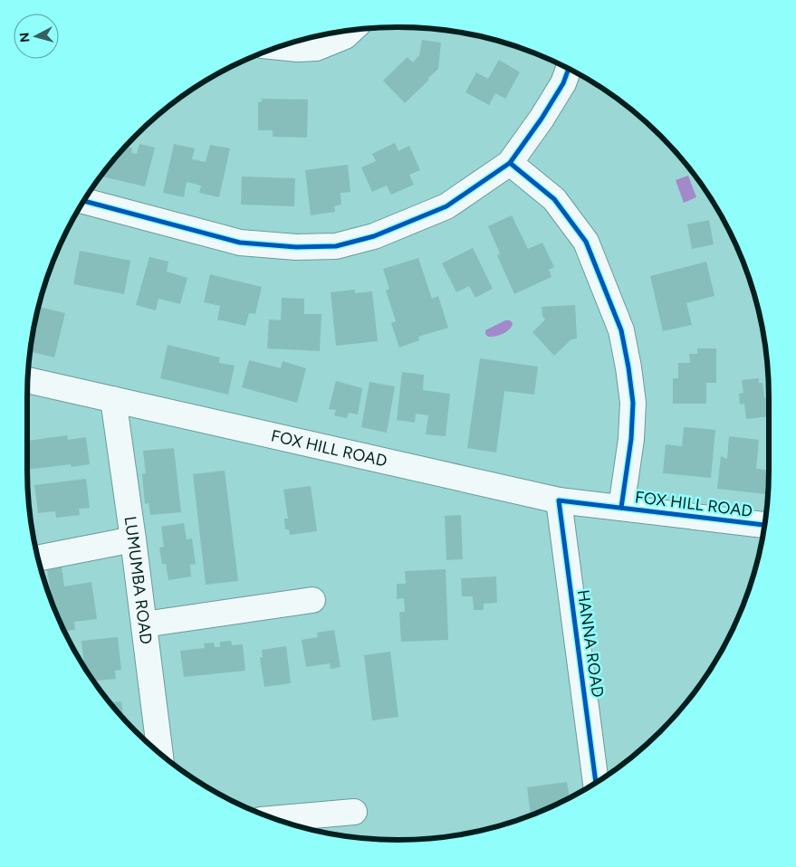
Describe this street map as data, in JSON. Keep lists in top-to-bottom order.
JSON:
{
  "streets": {
    "street": ["FOX HILL ROAD", "LUMUMBA ROAD", "HANNA ROAD"]
  },
  "crossings": [
    ["FOX HILL ROAD", "LUMUMBA ROAD"],
    ["FOX HILL ROAD", "HANNA ROAD"]
  ],
  "north": "left"
}
